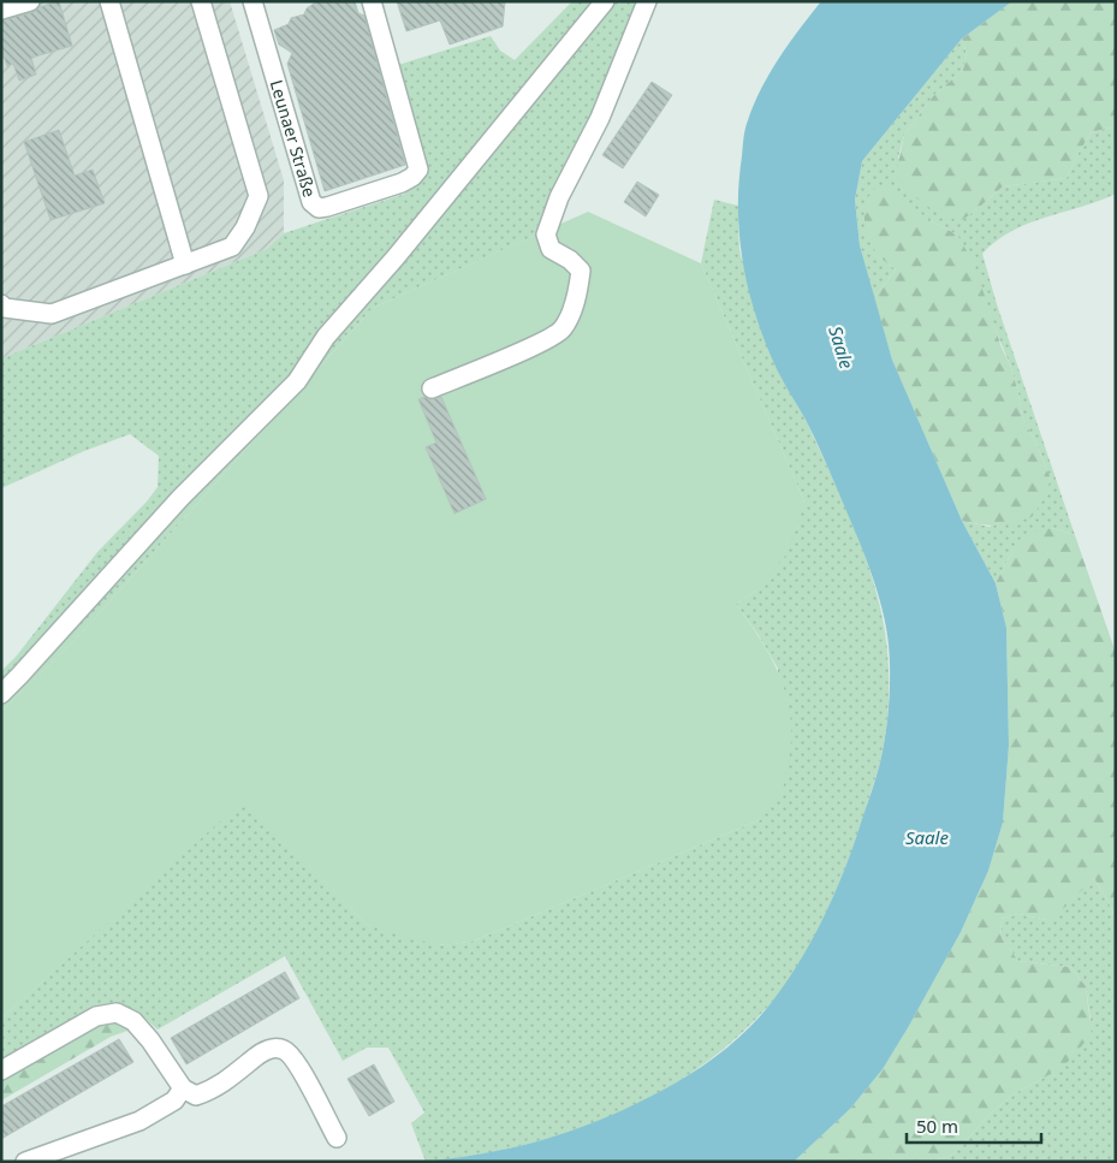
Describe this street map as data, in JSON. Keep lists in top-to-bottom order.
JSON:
{
  "streets": {
    "street": ["Leunaer Straße"]
  },
  "water": ["Saale"],
  "scale_bar": "50 m"
}
